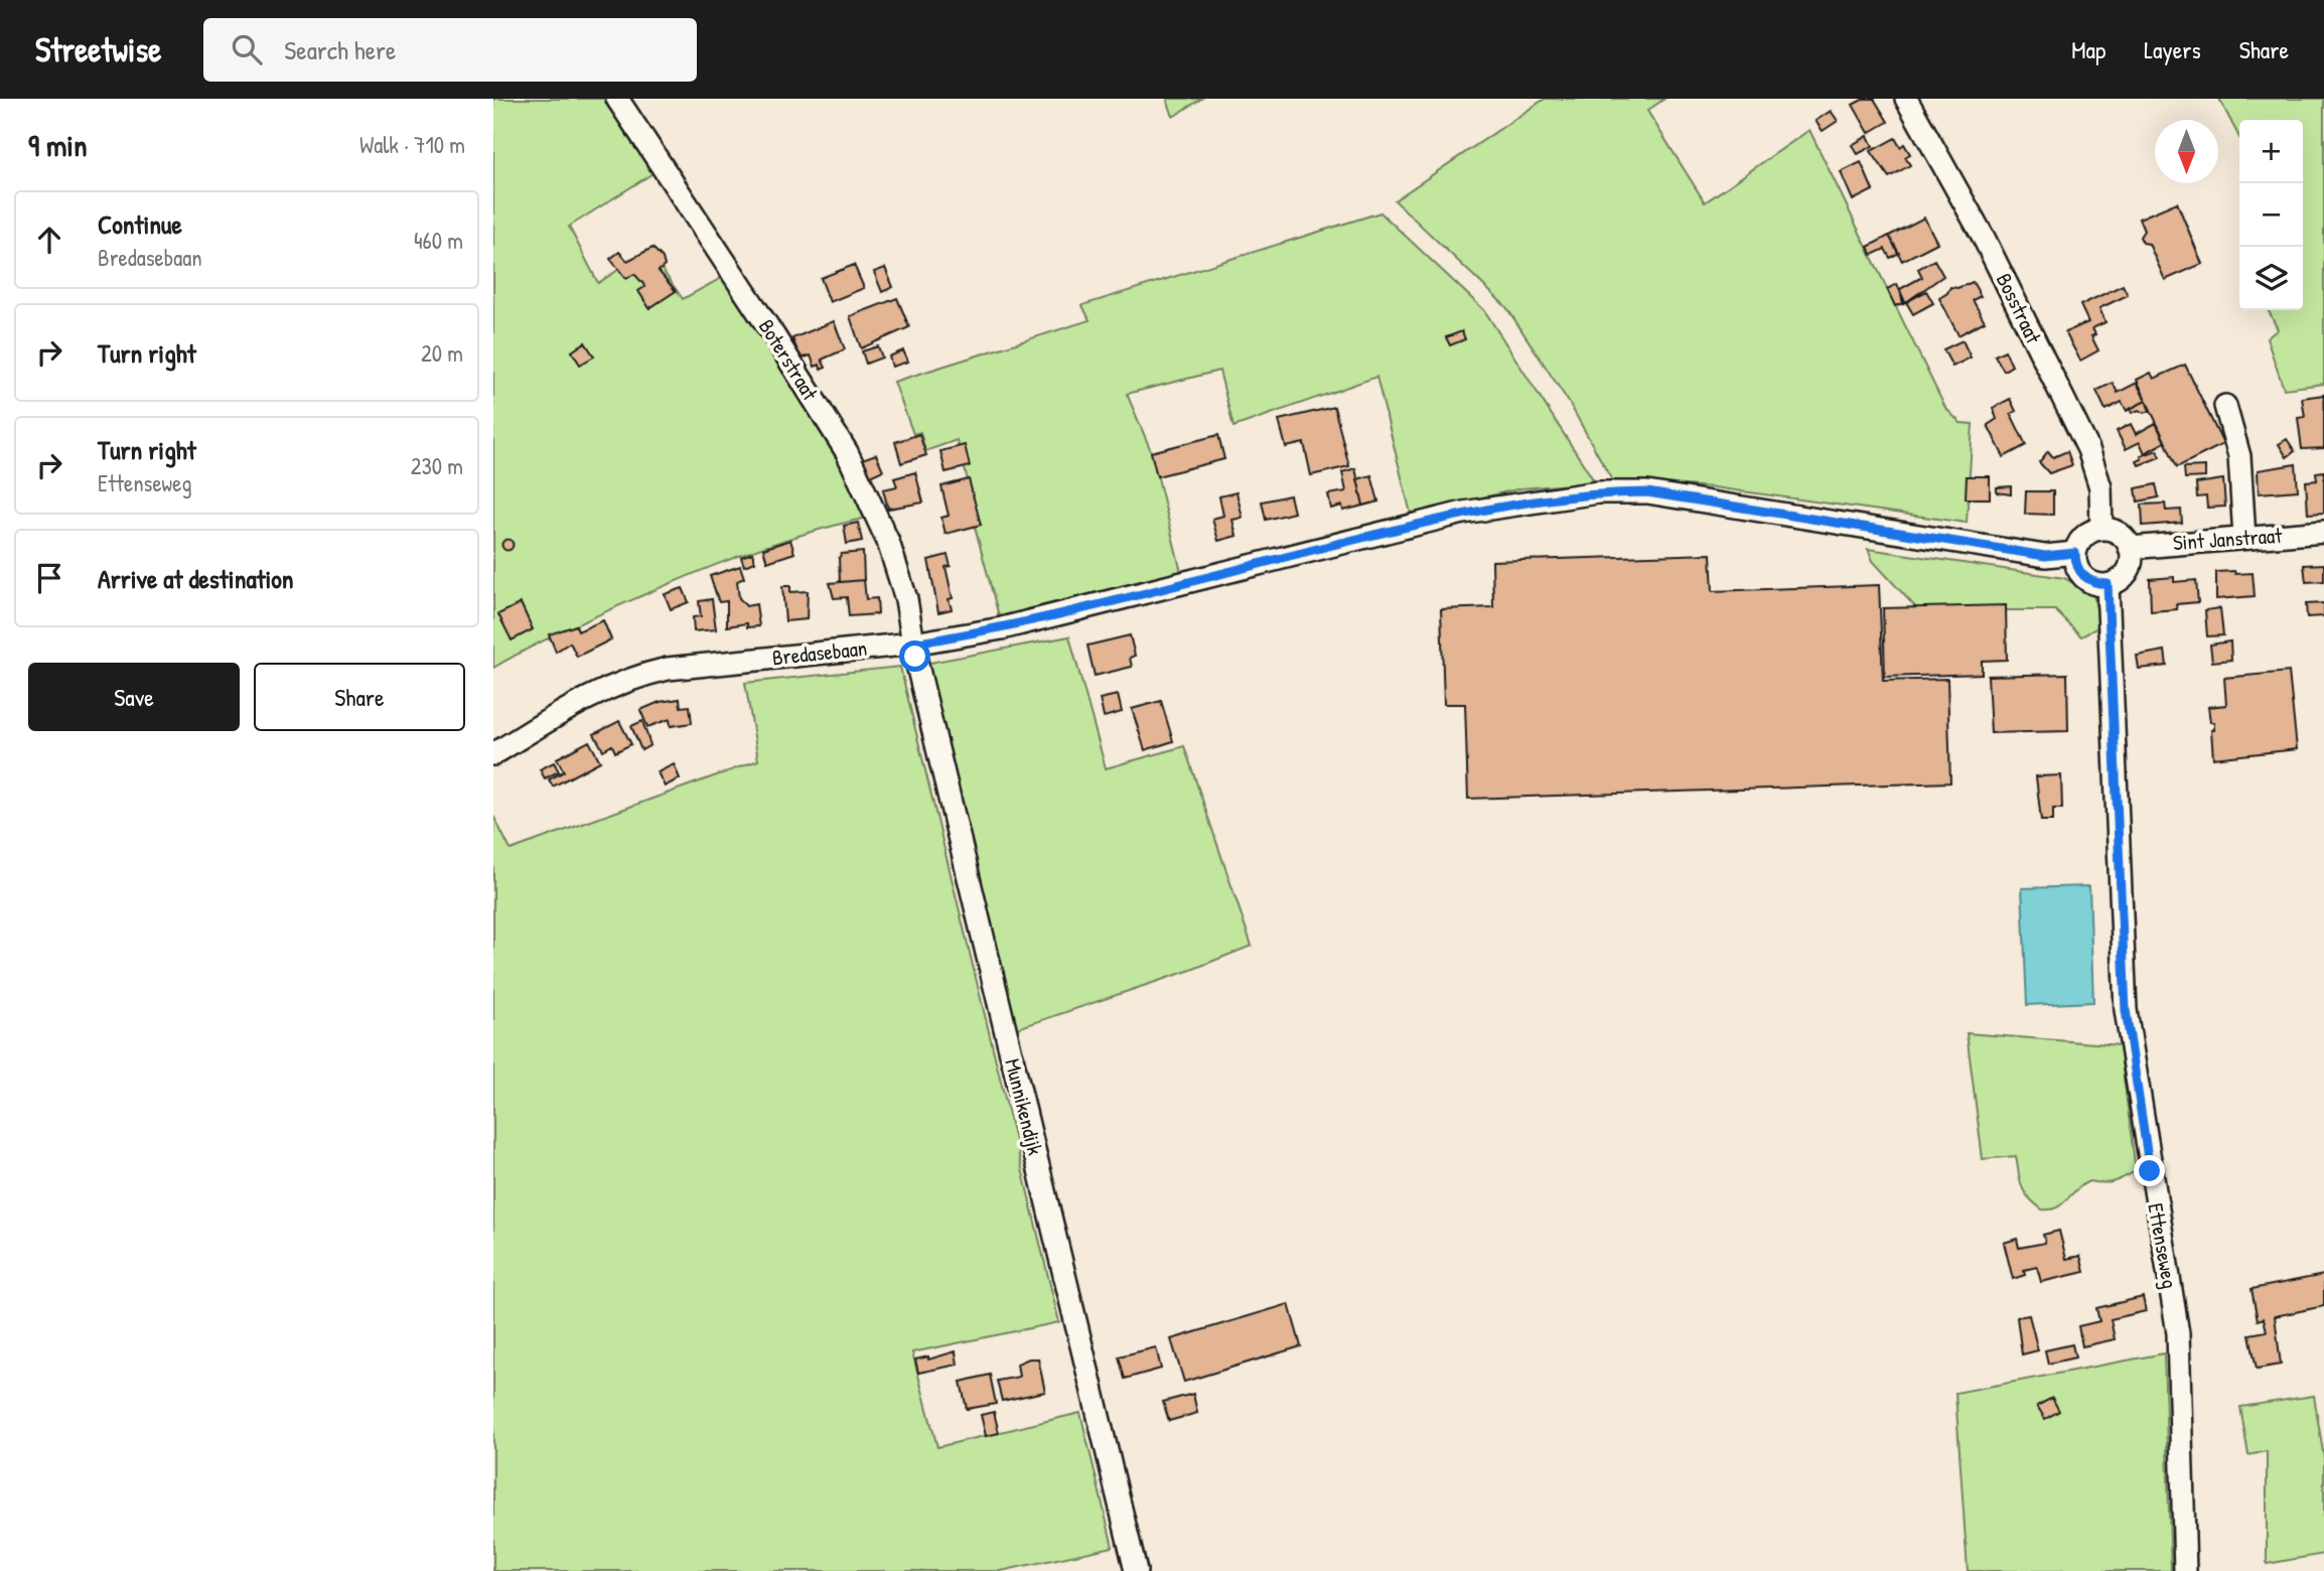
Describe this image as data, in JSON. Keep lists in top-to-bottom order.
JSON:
{
  "streets": {
    "street": [
      "Bosstraat",
      "Boterstraat",
      "Sint Janstraat",
      "Bredasebaan",
      "Munnikendijk",
      "Ettenseweg"
    ]
  },
  "crossings": [
    ["Bosstraat", "Sint Janstraat"],
    ["Bosstraat", "Bredasebaan"],
    ["Bosstraat", "Ettenseweg"],
    ["Boterstraat", "Bredasebaan"],
    ["Boterstraat", "Munnikendijk"],
    ["Sint Janstraat", "Bredasebaan"],
    ["Sint Janstraat", "Ettenseweg"],
    ["Bredasebaan", "Munnikendijk"],
    ["Bredasebaan", "Ettenseweg"]
  ],
  "north": "bottom",
  "page": {
    "header": "Streetwise",
    "search": "Search here",
    "nav": ["Map", "Layers", "Share"],
    "heading": ["9 min", "Walk · 710 m"],
    "map_buttons": ["+", "−"],
    "list": [
      ["Continue", "Bredasebaan", "460 m"],
      ["Turn right", "20 m"],
      ["Turn right", "Ettenseweg", "230 m"],
      "Arrive at destination"
    ],
    "buttons": ["Save", "Share"]
  }
}
